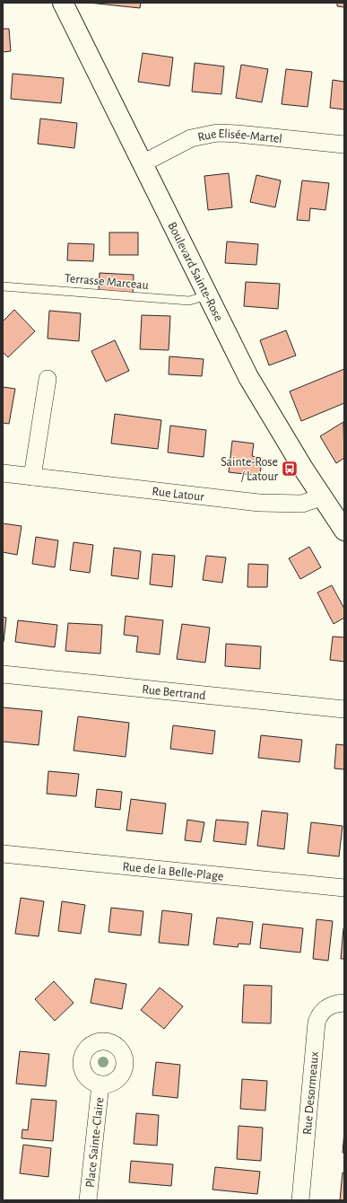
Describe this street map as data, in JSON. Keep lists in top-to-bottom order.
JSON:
{
  "streets": {
    "street": [
      "Rue Elisée-Martel",
      "Boulevard Sainte-Rose",
      "Rue Latour",
      "Rue Bertrand",
      "Rue de la Belle-Plage",
      "Rue Desormeaux",
      "Place Sainte-Claire"
    ],
    "lane": ["Terrasse Marceau"]
  },
  "crossings": [
    ["Rue Elisée-Martel", "Boulevard Sainte-Rose"],
    ["Boulevard Sainte-Rose", "Terrasse Marceau"],
    ["Boulevard Sainte-Rose", "Rue Latour"]
  ],
  "places": {
    "bus stop": ["Sainte-Rose / Latour"]
  }
}
